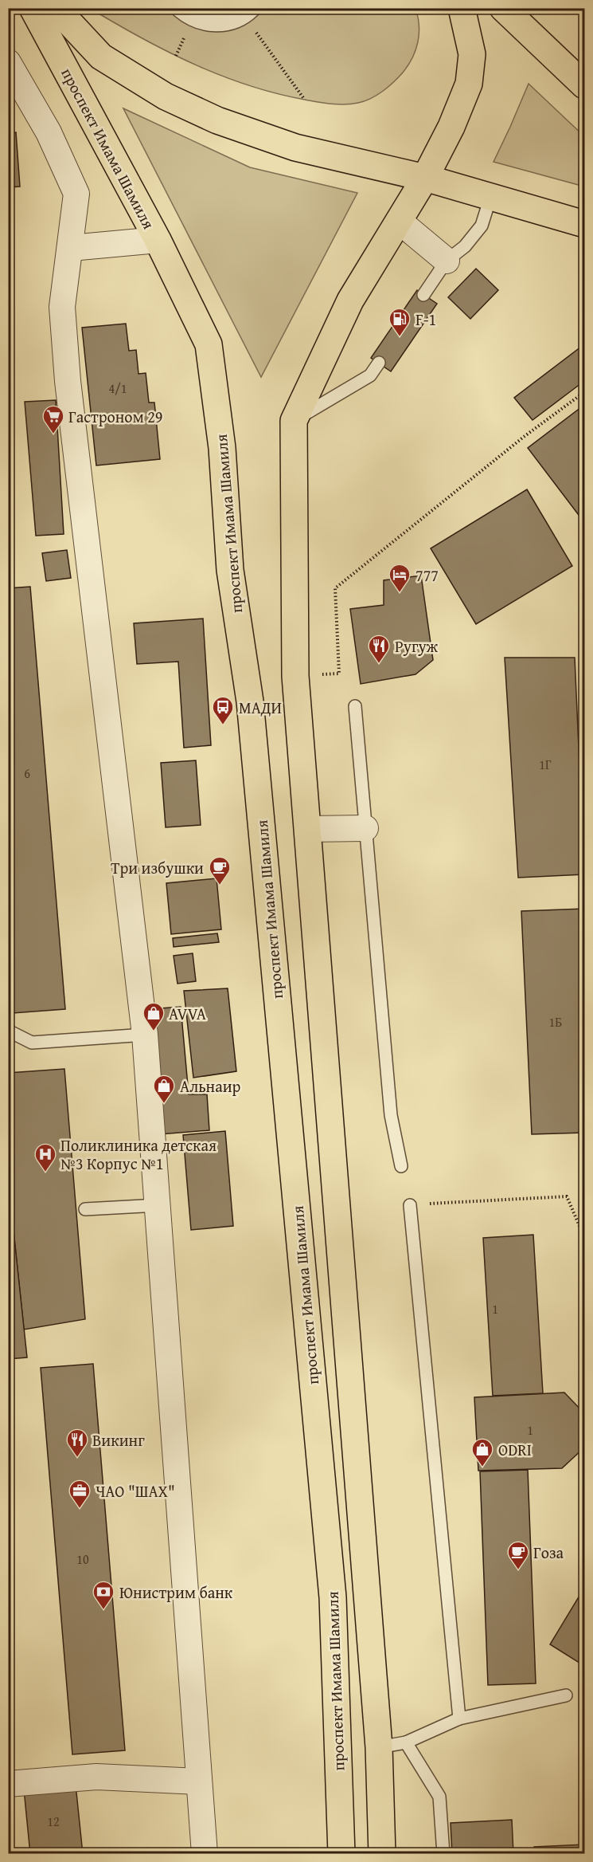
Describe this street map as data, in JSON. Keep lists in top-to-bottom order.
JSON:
{
  "streets": {
    "main road": ["проспект Имама Шамиля"]
  },
  "places": {
    "fuel station": ["F-1"],
    "supermarket": ["Гастроном 29"],
    "hotel": ["777"],
    "restaurant": ["Ругуж", "Викинг"],
    "bus stop": ["МАДИ"],
    "cafe": ["Три избушки", "Гоза"],
    "shop": ["AVVA", "Альнаир", "ODRI"],
    "hospital": ["Поликлиника детская №3 Корпус №1"],
    "office": ["ЧАО \"ШАХ\""],
    "bank": ["Юнистрим банк"]
  },
  "house_numbers": [
    "4/1",
    "1Г",
    "6",
    "1Б",
    "1",
    "1",
    "10",
    "12"
  ]
}
